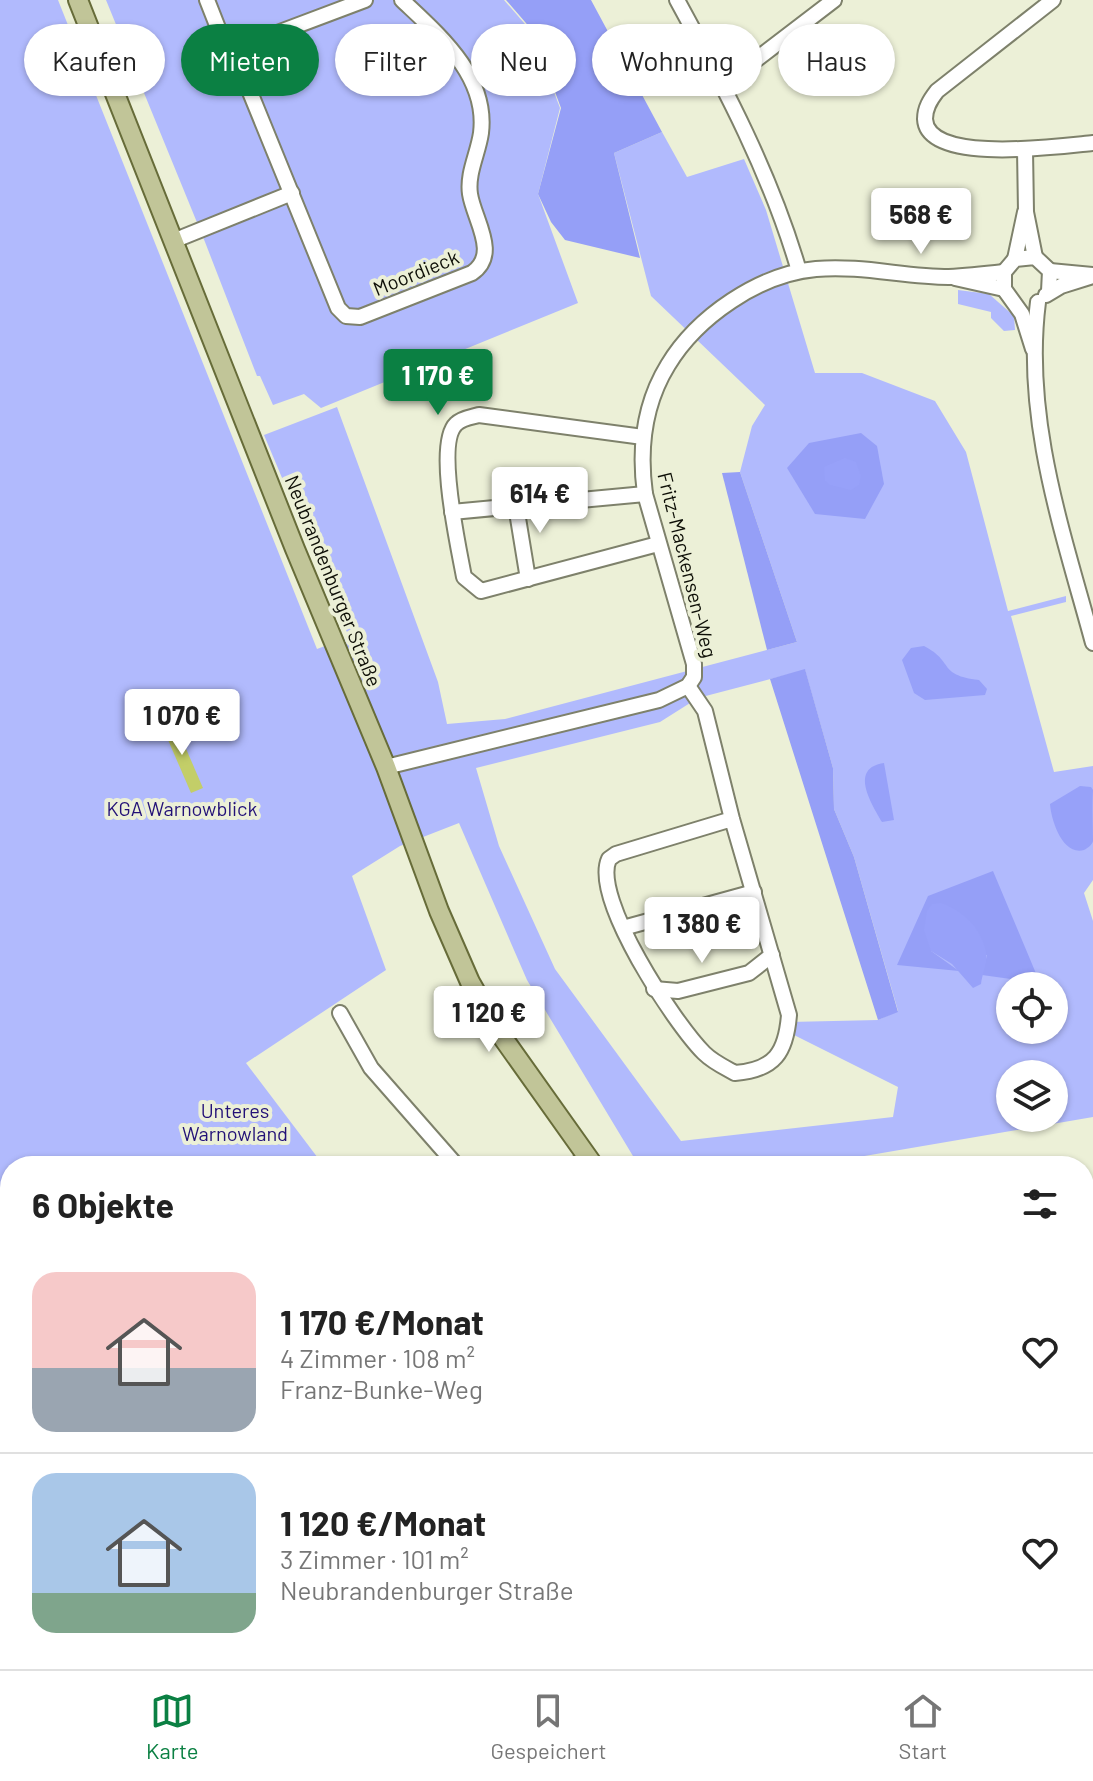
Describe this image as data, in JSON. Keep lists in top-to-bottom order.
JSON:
{
  "streets": {
    "main road": ["Neubrandenburger Straße"],
    "street": ["Moordieck", "Fritz-Mackensen-Weg"]
  },
  "crossings": [
    ["Fritz-Mackensen-Weg", "Neubrandenburger Straße"]
  ],
  "parks": ["KGA Warnowblick", "Unteres Warnowland"],
  "page": {
    "chip": [
      "Kaufen",
      "Mieten",
      "Filter",
      "Neu",
      "Wohnung",
      "Haus"
    ],
    "price": [
      "568 €",
      "1 170 €",
      "614 €",
      "1 070 €",
      "1 380 €",
      "1 120 €"
    ],
    "heading": "6 Objekte",
    "list": [
      {
        "name": "1 170 €/Monat",
        "note": "4 Zimmer · 108 m² · Franz-Bunke-Weg"
      },
      {
        "name": "1 120 €/Monat",
        "note": "3 Zimmer · 101 m² · Neubrandenburger Straße"
      }
    ],
    "tabs": ["Karte", "Gespeichert", "Start"]
  }
}
